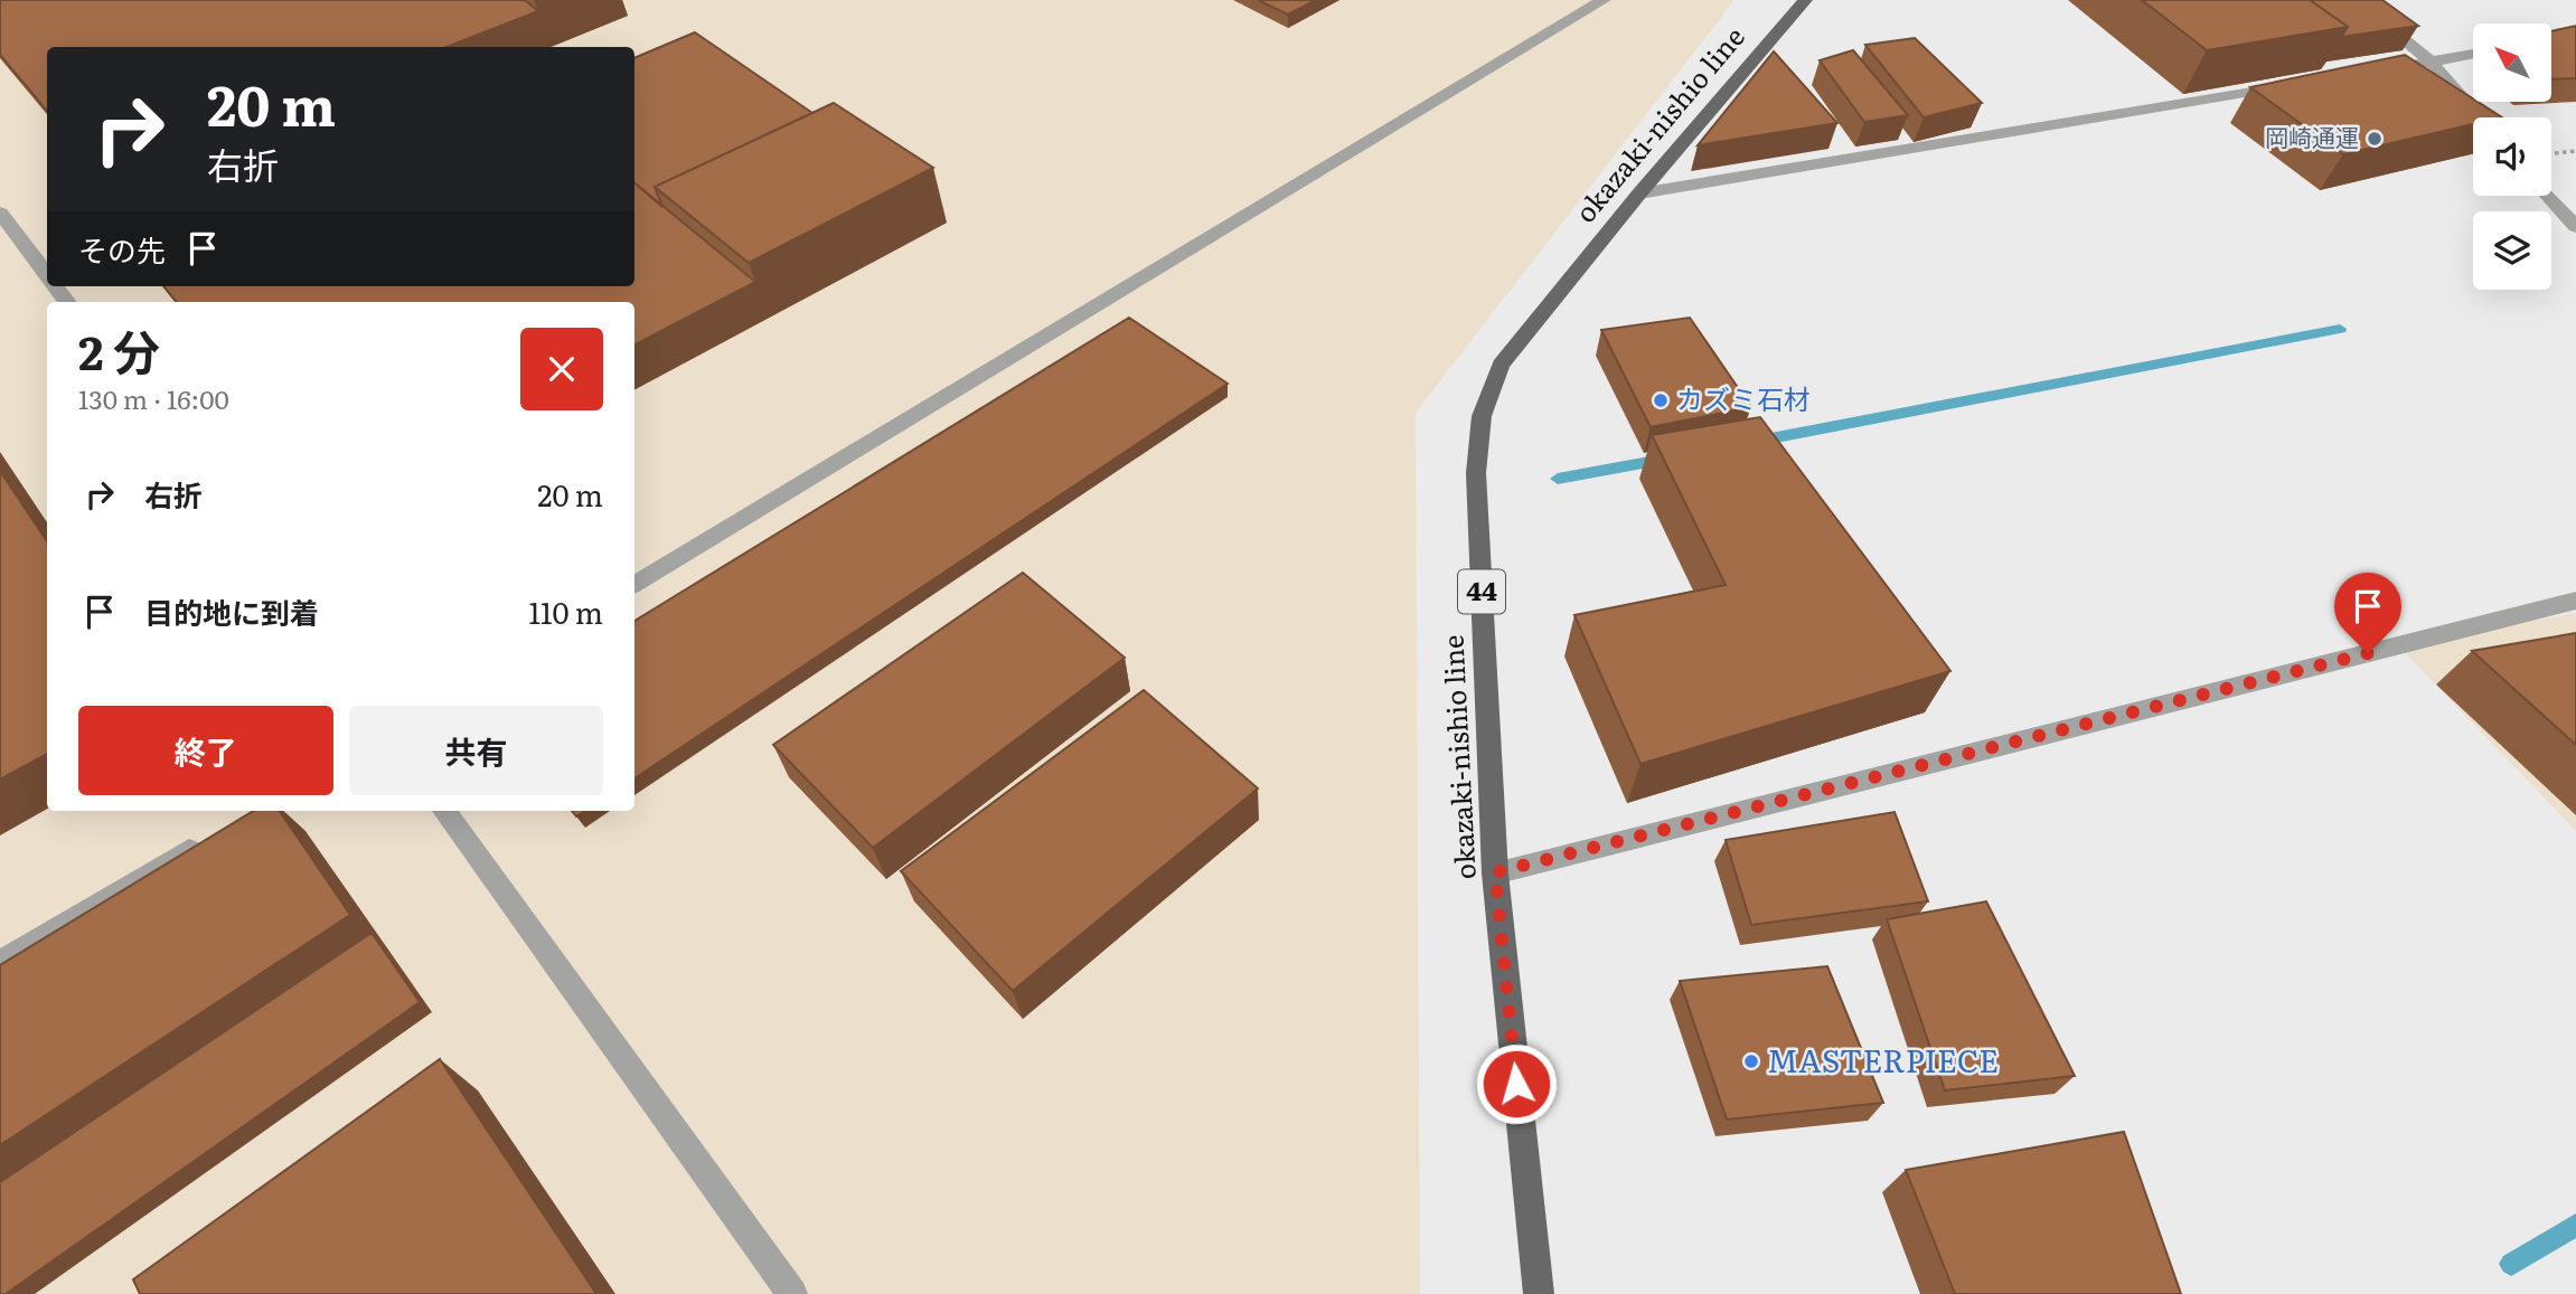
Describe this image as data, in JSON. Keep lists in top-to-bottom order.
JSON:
{
  "streets": {
    "main road": ["okazaki-nishio line", "44"]
  },
  "places": ["岡崎通運", "カズミ石材", "MASTERPIECE"],
  "north": "top left",
  "page": {
    "turn": ["20 m", "右折"],
    "then": "その先",
    "heading": ["2 分", "130 m · 16:00"],
    "list": [
      {
        "name": "右折",
        "value": "20 m"
      },
      {
        "name": "目的地に到着",
        "value": "110 m"
      }
    ],
    "buttons": ["終了", "共有"]
  }
}
